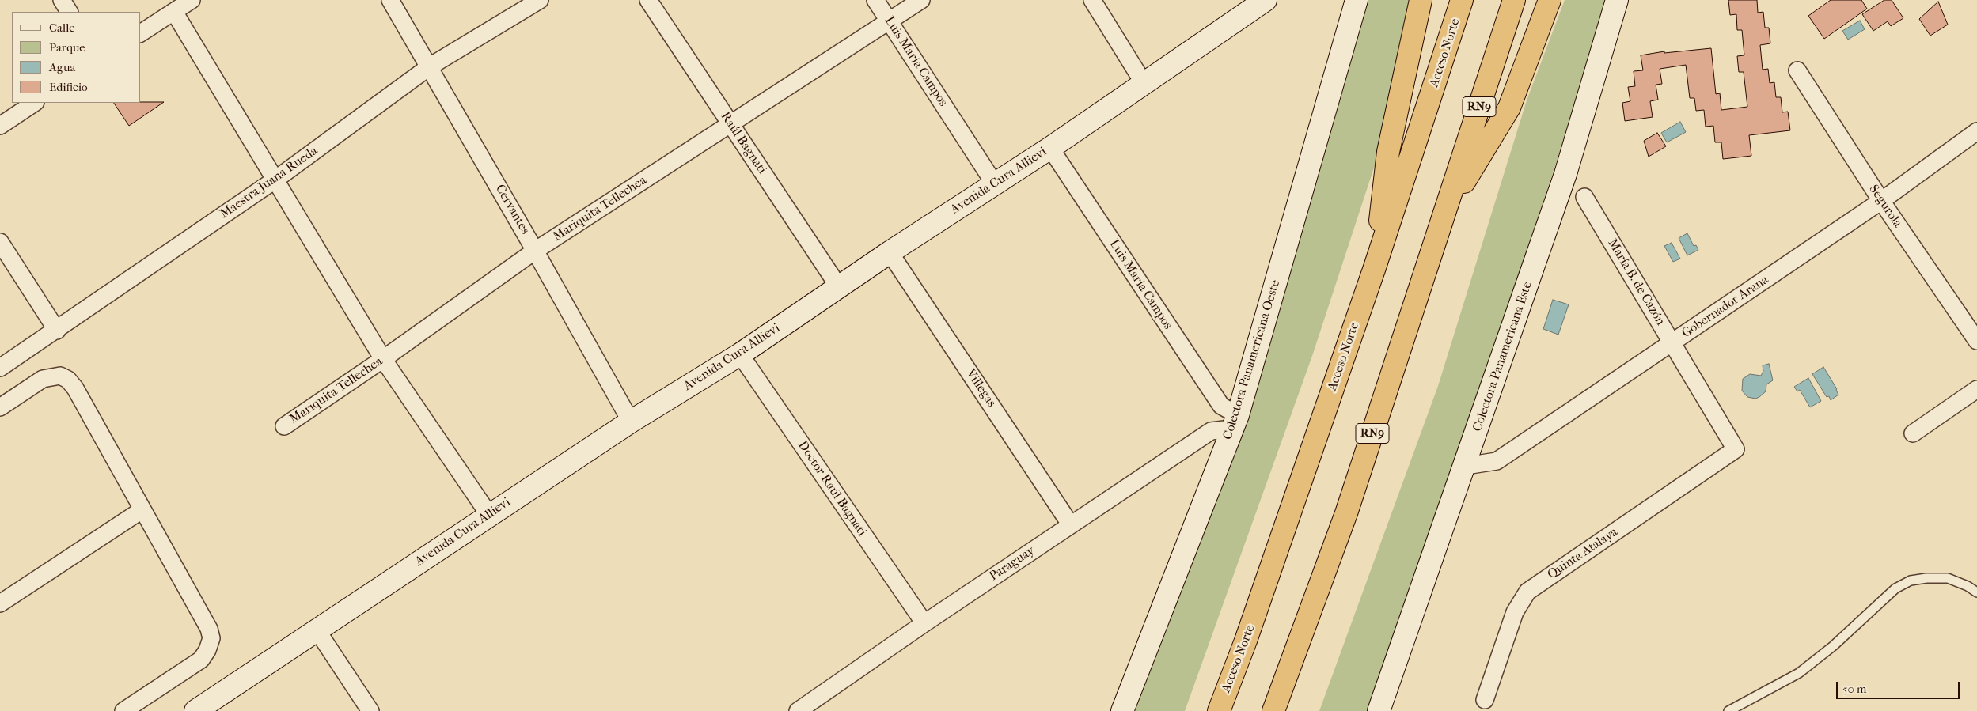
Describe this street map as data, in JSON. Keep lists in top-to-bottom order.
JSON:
{
  "streets": {
    "highway": ["Acceso Norte", "RN9"],
    "street": [
      "Luis María Campos",
      "Raúl Bagnati",
      "Avenida Cura Allievi",
      "Maestra Juana Rueda",
      "Segurola",
      "Mariquita Tellechea",
      "Cervantes",
      "María B. de Cazón",
      "Gobernador Arana",
      "Colectora Panamericana Este",
      "Colectora Panamericana Oeste",
      "Villegas",
      "Doctor Raúl Bagnati",
      "Quinta Atalaya",
      "Paraguay"
    ]
  },
  "crossings": [
    ["Luis María Campos", "Avenida Cura Allievi"],
    ["Luis María Campos", "Mariquita Tellechea"],
    ["Luis María Campos", "Colectora Panamericana Oeste"],
    ["Luis María Campos", "Paraguay"],
    ["Raúl Bagnati", "Avenida Cura Allievi"],
    ["Raúl Bagnati", "Mariquita Tellechea"],
    ["Avenida Cura Allievi", "Cervantes"],
    ["Avenida Cura Allievi", "Villegas"],
    ["Avenida Cura Allievi", "Doctor Raúl Bagnati"],
    ["Maestra Juana Rueda", "Cervantes"],
    ["Segurola", "Gobernador Arana"],
    ["Mariquita Tellechea", "Cervantes"],
    ["María B. de Cazón", "Gobernador Arana"],
    ["María B. de Cazón", "Quinta Atalaya"],
    ["Gobernador Arana", "Colectora Panamericana Este"],
    ["Colectora Panamericana Oeste", "Paraguay"],
    ["Villegas", "Paraguay"],
    ["Doctor Raúl Bagnati", "Paraguay"]
  ],
  "legend": [
    "Calle",
    "Parque",
    "Agua",
    "Edificio"
  ],
  "scale_bar": "50 m"
}
